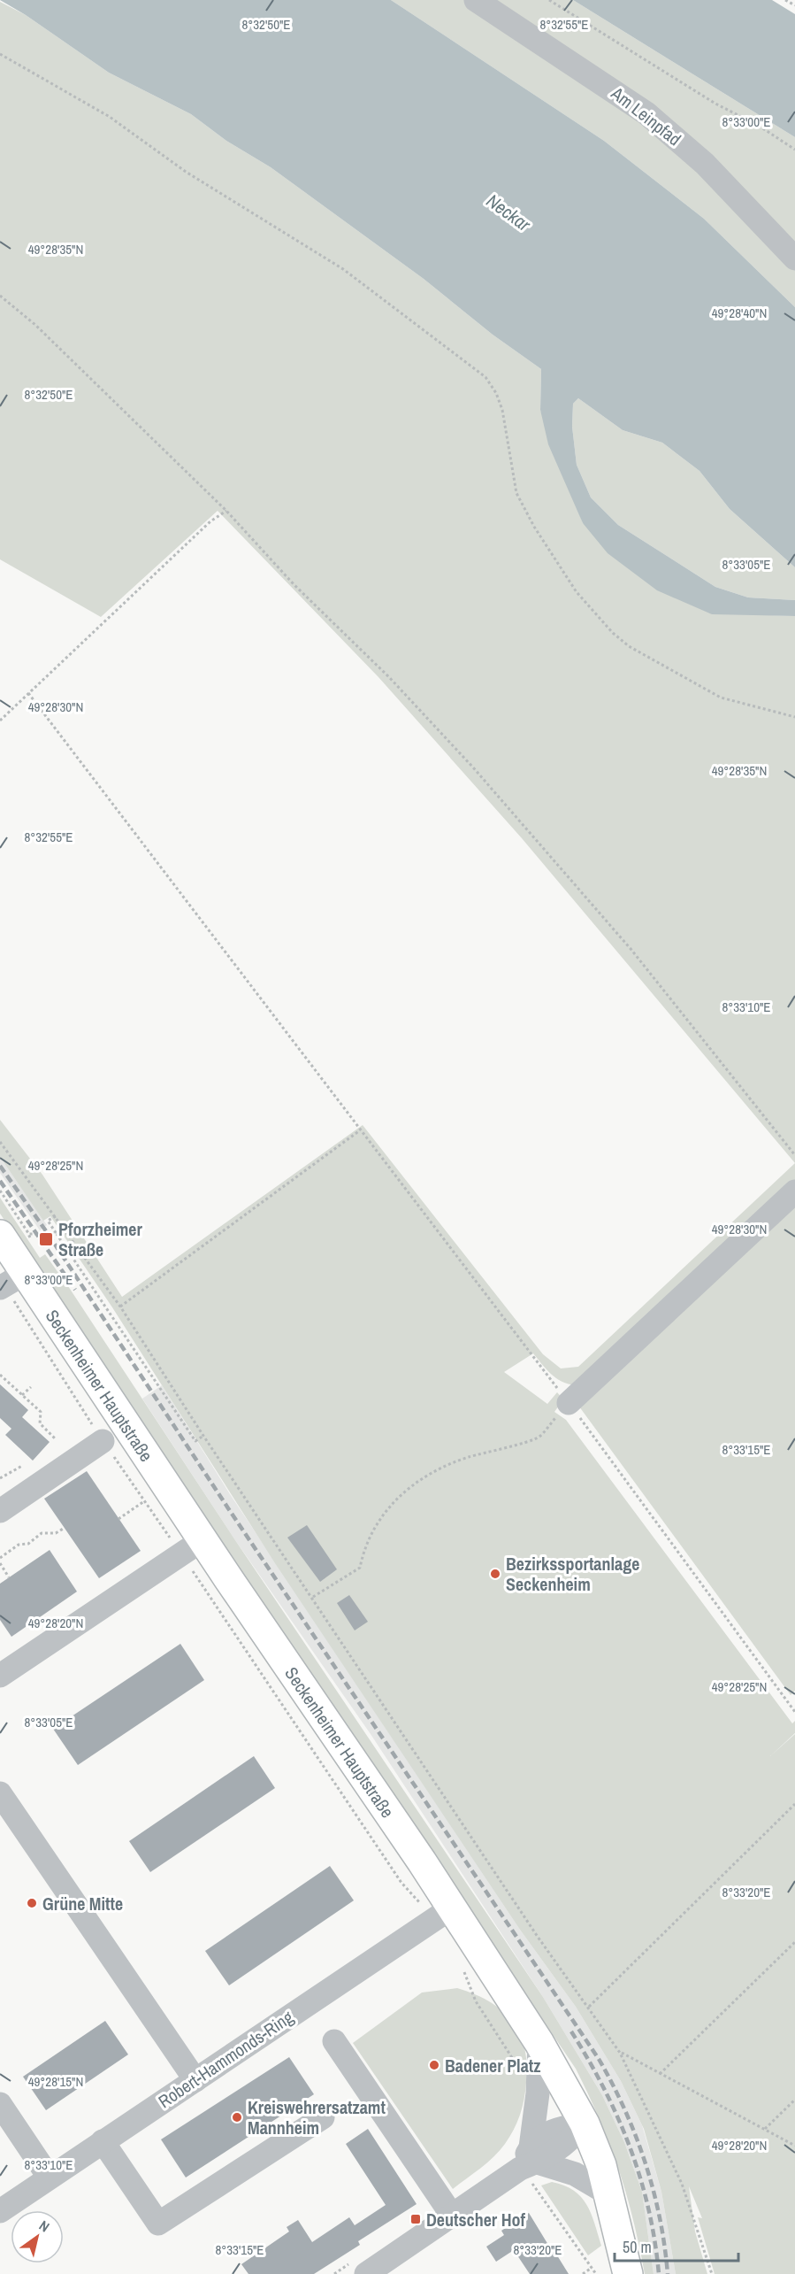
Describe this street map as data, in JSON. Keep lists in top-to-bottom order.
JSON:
{
  "streets": {
    "main road": ["Seckenheimer Hauptstraße"],
    "street": ["Am Leinpfad", "Robert-Hammonds-Ring"]
  },
  "crossings": [
    ["Seckenheimer Hauptstraße", "Robert-Hammonds-Ring"]
  ],
  "water": ["Neckar"],
  "places": {
    "transit": ["Pforzheimer Straße", "Deutscher Hof"],
    "other": [
      "Bezirkssportanlage Seckenheim",
      "Grüne Mitte",
      "Badener Platz",
      "Kreiswehrersatzamt Mannheim"
    ]
  },
  "scale_bar": "50 m",
  "north": "top right",
  "coordinates": [
    "8°32'50\"E",
    "8°32'55\"E",
    "8°33'00\"E",
    "49°28'35\"N",
    "49°28'40\"N",
    "8°33'05\"E",
    "49°28'30\"N",
    "8°33'10\"E",
    "49°28'25\"N",
    "8°33'15\"E",
    "49°28'20\"N",
    "8°33'20\"E",
    "49°28'15\"N"
  ]
}
